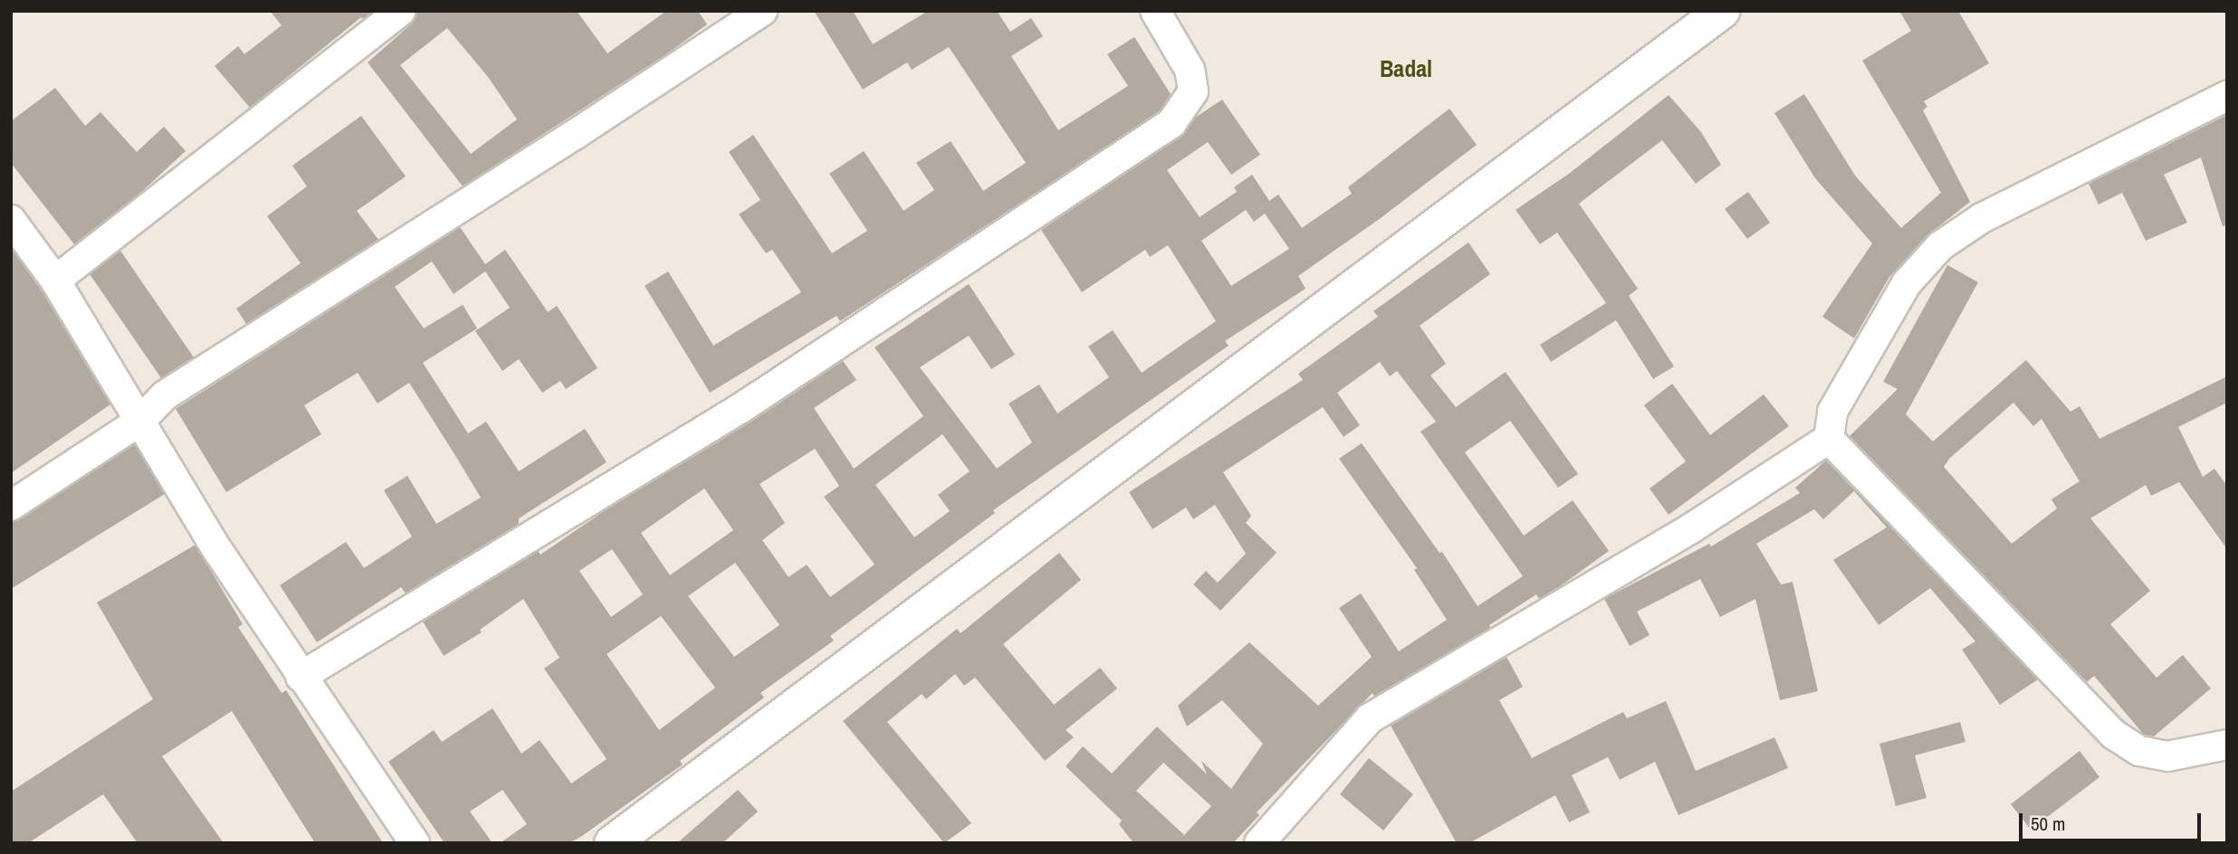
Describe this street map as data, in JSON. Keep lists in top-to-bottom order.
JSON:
{
  "districts": ["Badal"],
  "scale_bar": "50 m"
}
